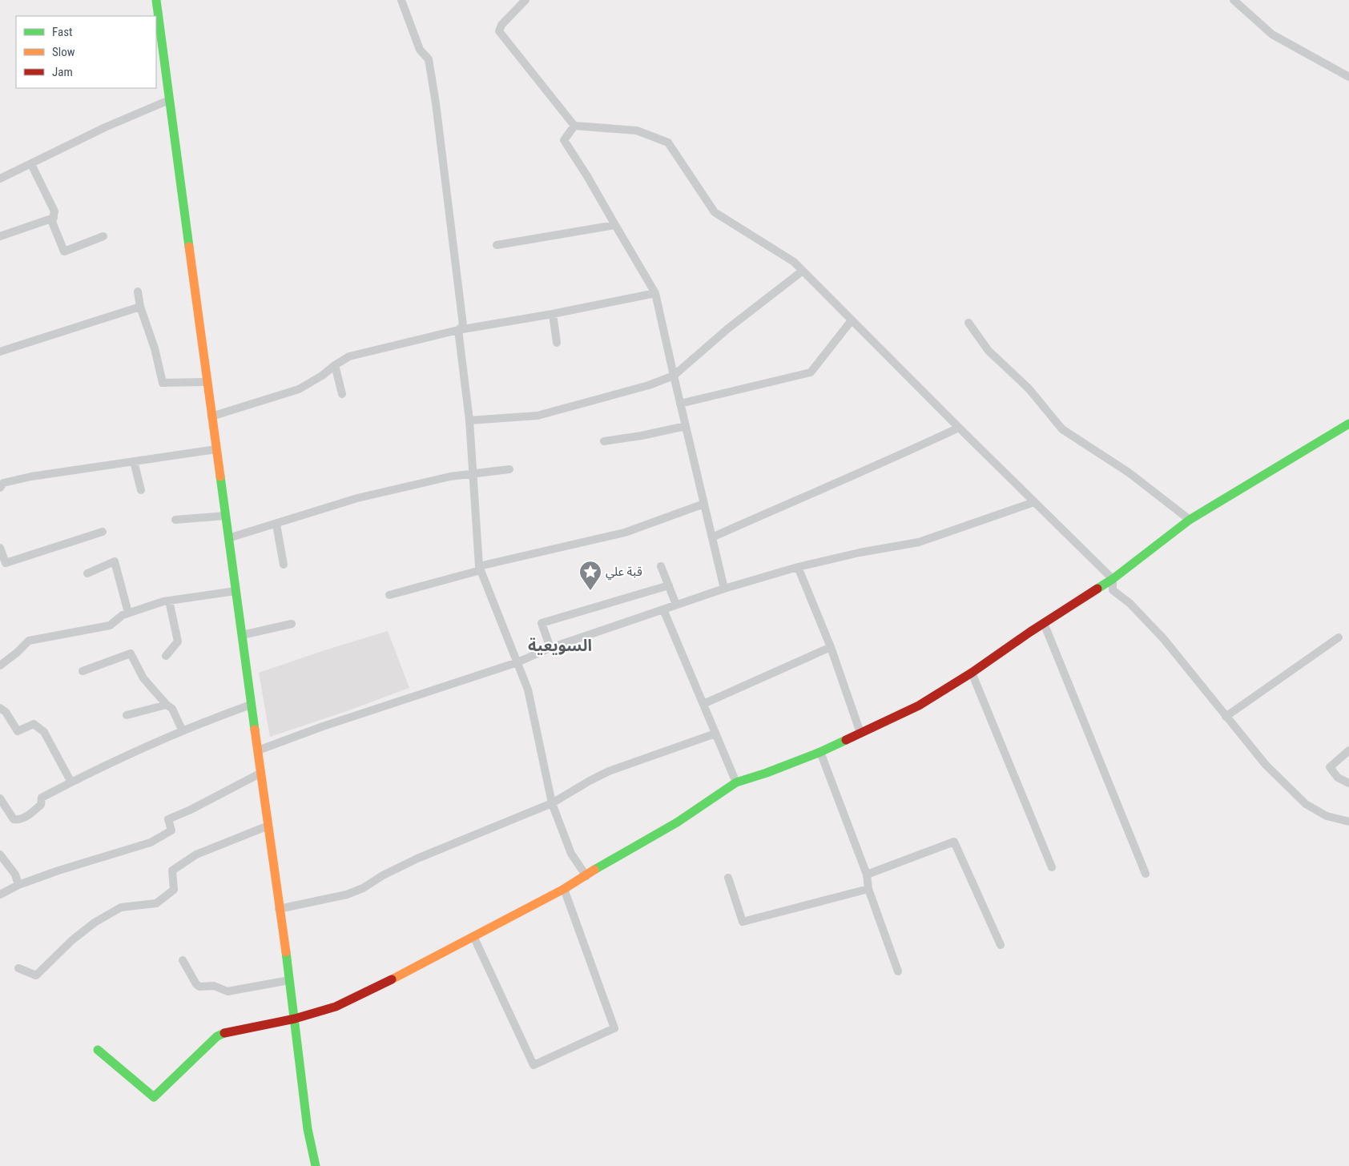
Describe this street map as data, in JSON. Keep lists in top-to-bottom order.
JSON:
{
  "districts": ["السويعية"],
  "places": {
    "place": ["قبة علي"]
  },
  "legend": ["Fast", "Slow", "Jam"]
}
